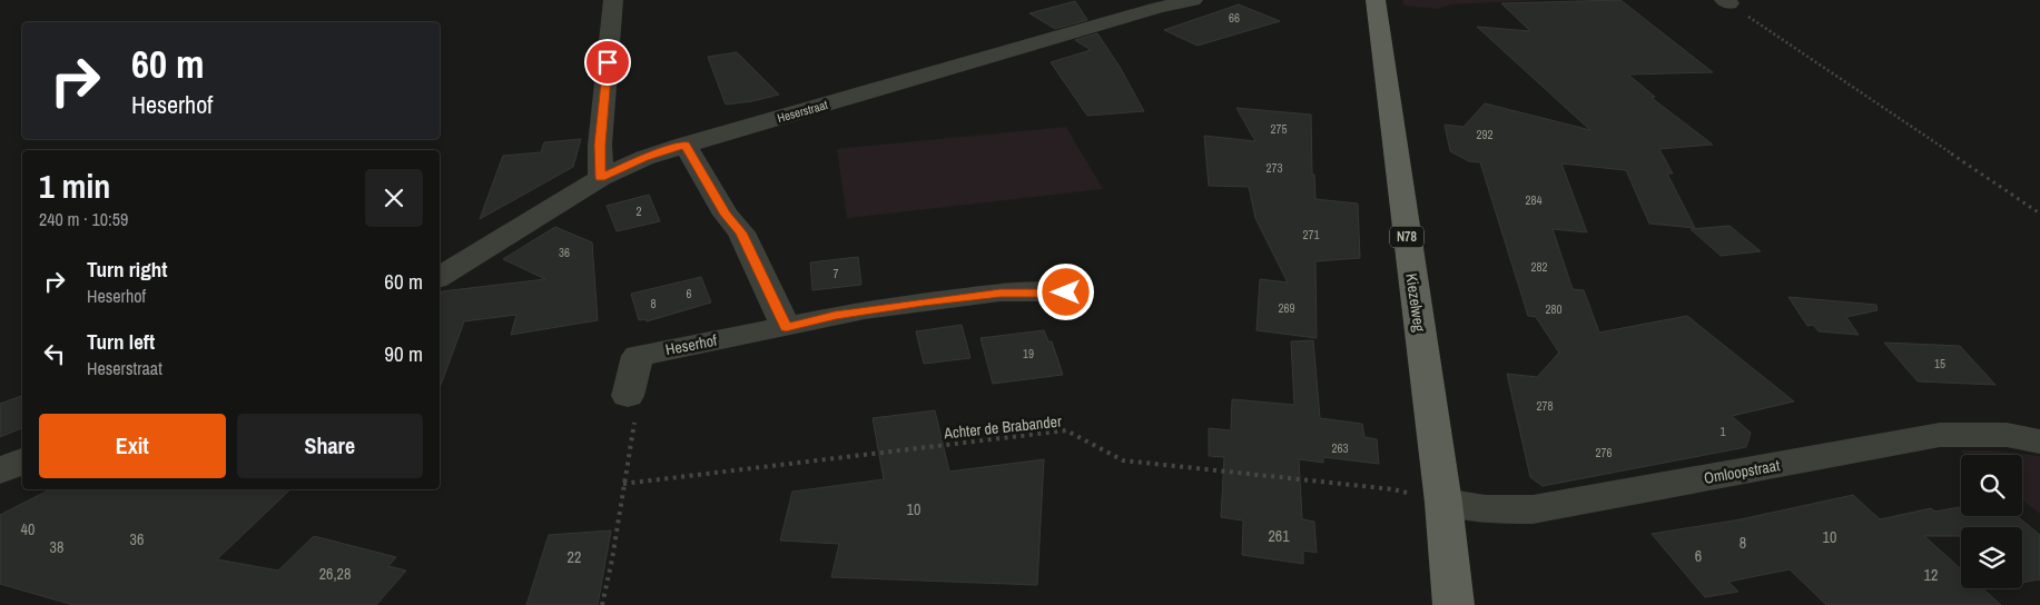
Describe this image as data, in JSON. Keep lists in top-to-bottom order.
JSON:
{
  "streets": {
    "main road": ["N78", "Kiezelweg"],
    "street": ["Heserstraat", "Heserhof", "Omloopstraat"],
    "path": ["Achter de Brabander"]
  },
  "crossings": [
    ["Kiezelweg", "Achter de Brabander"],
    ["Kiezelweg", "Omloopstraat"],
    ["Achter de Brabander", "Omloopstraat"]
  ],
  "house_numbers": [
    "66",
    "275",
    "292",
    "273",
    "284",
    "2",
    "271",
    "36",
    "282",
    "7",
    "6",
    "8",
    "269",
    "280",
    "19",
    "15",
    "278",
    "1",
    "263",
    "276",
    "10",
    "40",
    "261",
    "10",
    "36",
    "8",
    "38",
    "6",
    "22",
    "26,28",
    "12"
  ],
  "page": {
    "turn": ["60 m", "Heserhof"],
    "heading": ["1 min", "240 m · 10:59"],
    "list": [
      {
        "name": "Turn right",
        "note": "Heserhof",
        "value": "60 m"
      },
      {
        "name": "Turn left",
        "note": "Heserstraat",
        "value": "90 m"
      }
    ],
    "buttons": ["Exit", "Share"]
  }
}
